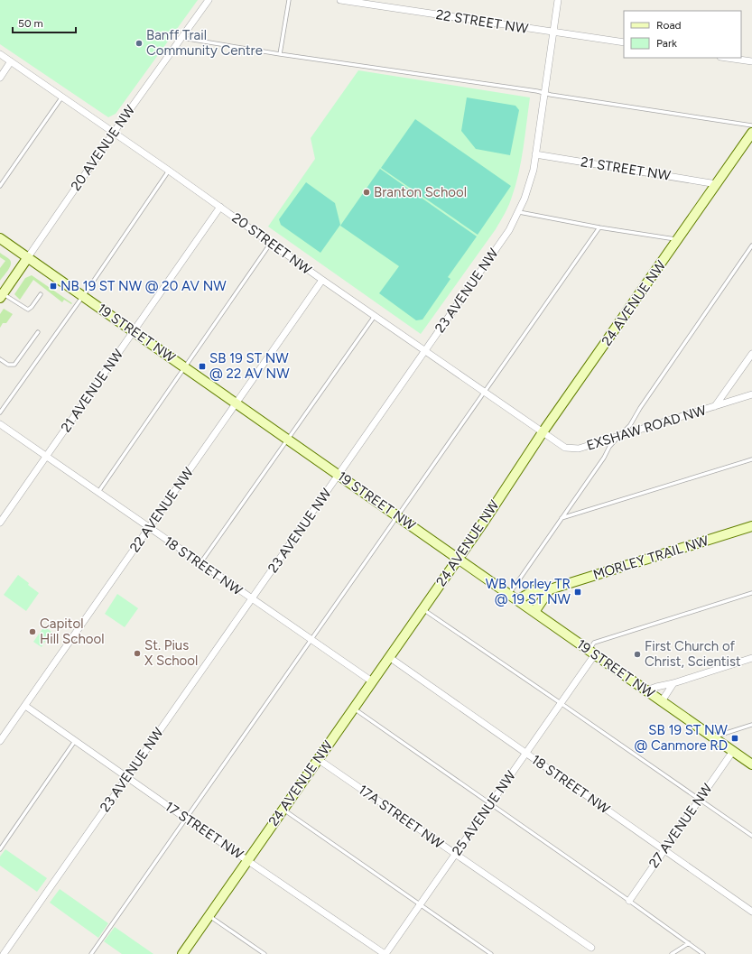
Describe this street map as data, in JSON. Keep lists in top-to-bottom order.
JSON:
{
  "streets": {
    "street": [
      "22 STREET NW",
      "20 AVENUE NW",
      "21 STREET NW",
      "20 STREET NW",
      "23 AVENUE NW",
      "24 AVENUE NW",
      "19 STREET NW",
      "21 AVENUE NW",
      "EXSHAW ROAD NW",
      "22 AVENUE NW",
      "MORLEY TRAIL NW",
      "18 STREET NW",
      "25 AVENUE NW",
      "17A STREET NW",
      "27 AVENUE NW",
      "17 STREET NW"
    ]
  },
  "crossings": [
    ["22 STREET NW", "23 AVENUE NW"],
    ["20 AVENUE NW", "20 STREET NW"],
    ["20 AVENUE NW", "19 STREET NW"],
    ["21 STREET NW", "23 AVENUE NW"],
    ["21 STREET NW", "24 AVENUE NW"],
    ["20 STREET NW", "23 AVENUE NW"],
    ["20 STREET NW", "24 AVENUE NW"],
    ["20 STREET NW", "21 AVENUE NW"],
    ["20 STREET NW", "EXSHAW ROAD NW"],
    ["20 STREET NW", "22 AVENUE NW"],
    ["23 AVENUE NW", "19 STREET NW"],
    ["23 AVENUE NW", "18 STREET NW"],
    ["23 AVENUE NW", "17 STREET NW"],
    ["24 AVENUE NW", "19 STREET NW"],
    ["24 AVENUE NW", "EXSHAW ROAD NW"],
    ["24 AVENUE NW", "18 STREET NW"],
    ["24 AVENUE NW", "17A STREET NW"],
    ["24 AVENUE NW", "17 STREET NW"],
    ["19 STREET NW", "21 AVENUE NW"],
    ["19 STREET NW", "22 AVENUE NW"],
    ["19 STREET NW", "MORLEY TRAIL NW"],
    ["19 STREET NW", "25 AVENUE NW"],
    ["19 STREET NW", "27 AVENUE NW"],
    ["21 AVENUE NW", "18 STREET NW"],
    ["22 AVENUE NW", "18 STREET NW"],
    ["22 AVENUE NW", "17 STREET NW"],
    ["18 STREET NW", "25 AVENUE NW"],
    ["18 STREET NW", "27 AVENUE NW"],
    ["25 AVENUE NW", "17A STREET NW"],
    ["25 AVENUE NW", "17 STREET NW"]
  ],
  "places": {
    "other": [
      "Banff Trail Community Centre",
      "Branton School",
      "Capitol Hill School",
      "St. Pius X School",
      "First Church of Christ, Scientist"
    ],
    "transit": [
      "NB 19 ST NW @ 20 AV NW",
      "SB 19 ST NW @ 22 AV NW",
      "WB Morley TR @ 19 ST NW",
      "SB 19 ST NW @ Canmore RD"
    ]
  },
  "legend": ["Road", "Park"],
  "scale_bar": "50 m"
}
